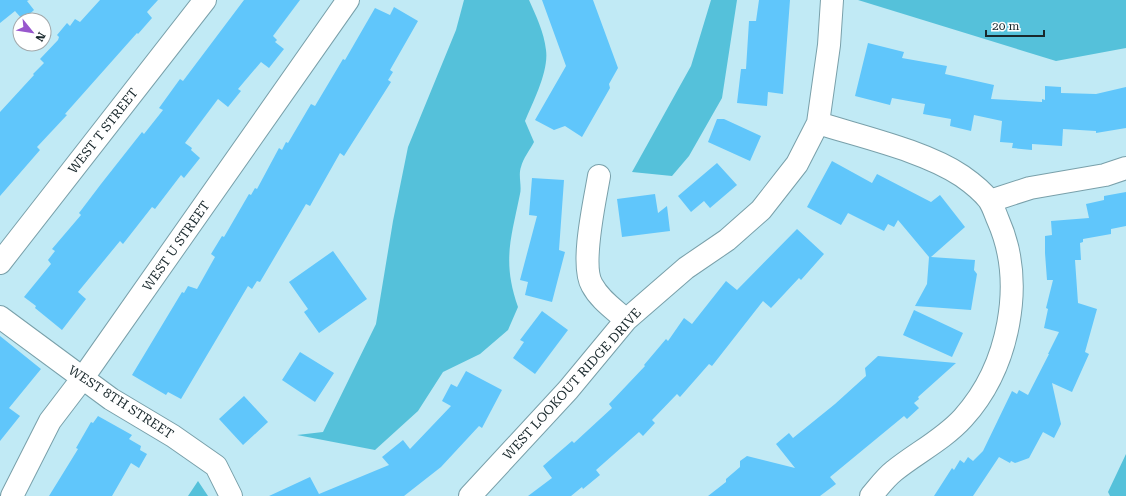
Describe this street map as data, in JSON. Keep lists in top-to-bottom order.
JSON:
{
  "streets": {
    "street": [
      "WEST T STREET",
      "WEST U STREET",
      "WEST LOOKOUT RIDGE DRIVE",
      "WEST 8TH STREET"
    ]
  },
  "crossings": [
    ["WEST U STREET", "WEST 8TH STREET"]
  ],
  "scale_bar": "20 m",
  "north": "bottom right"
}
